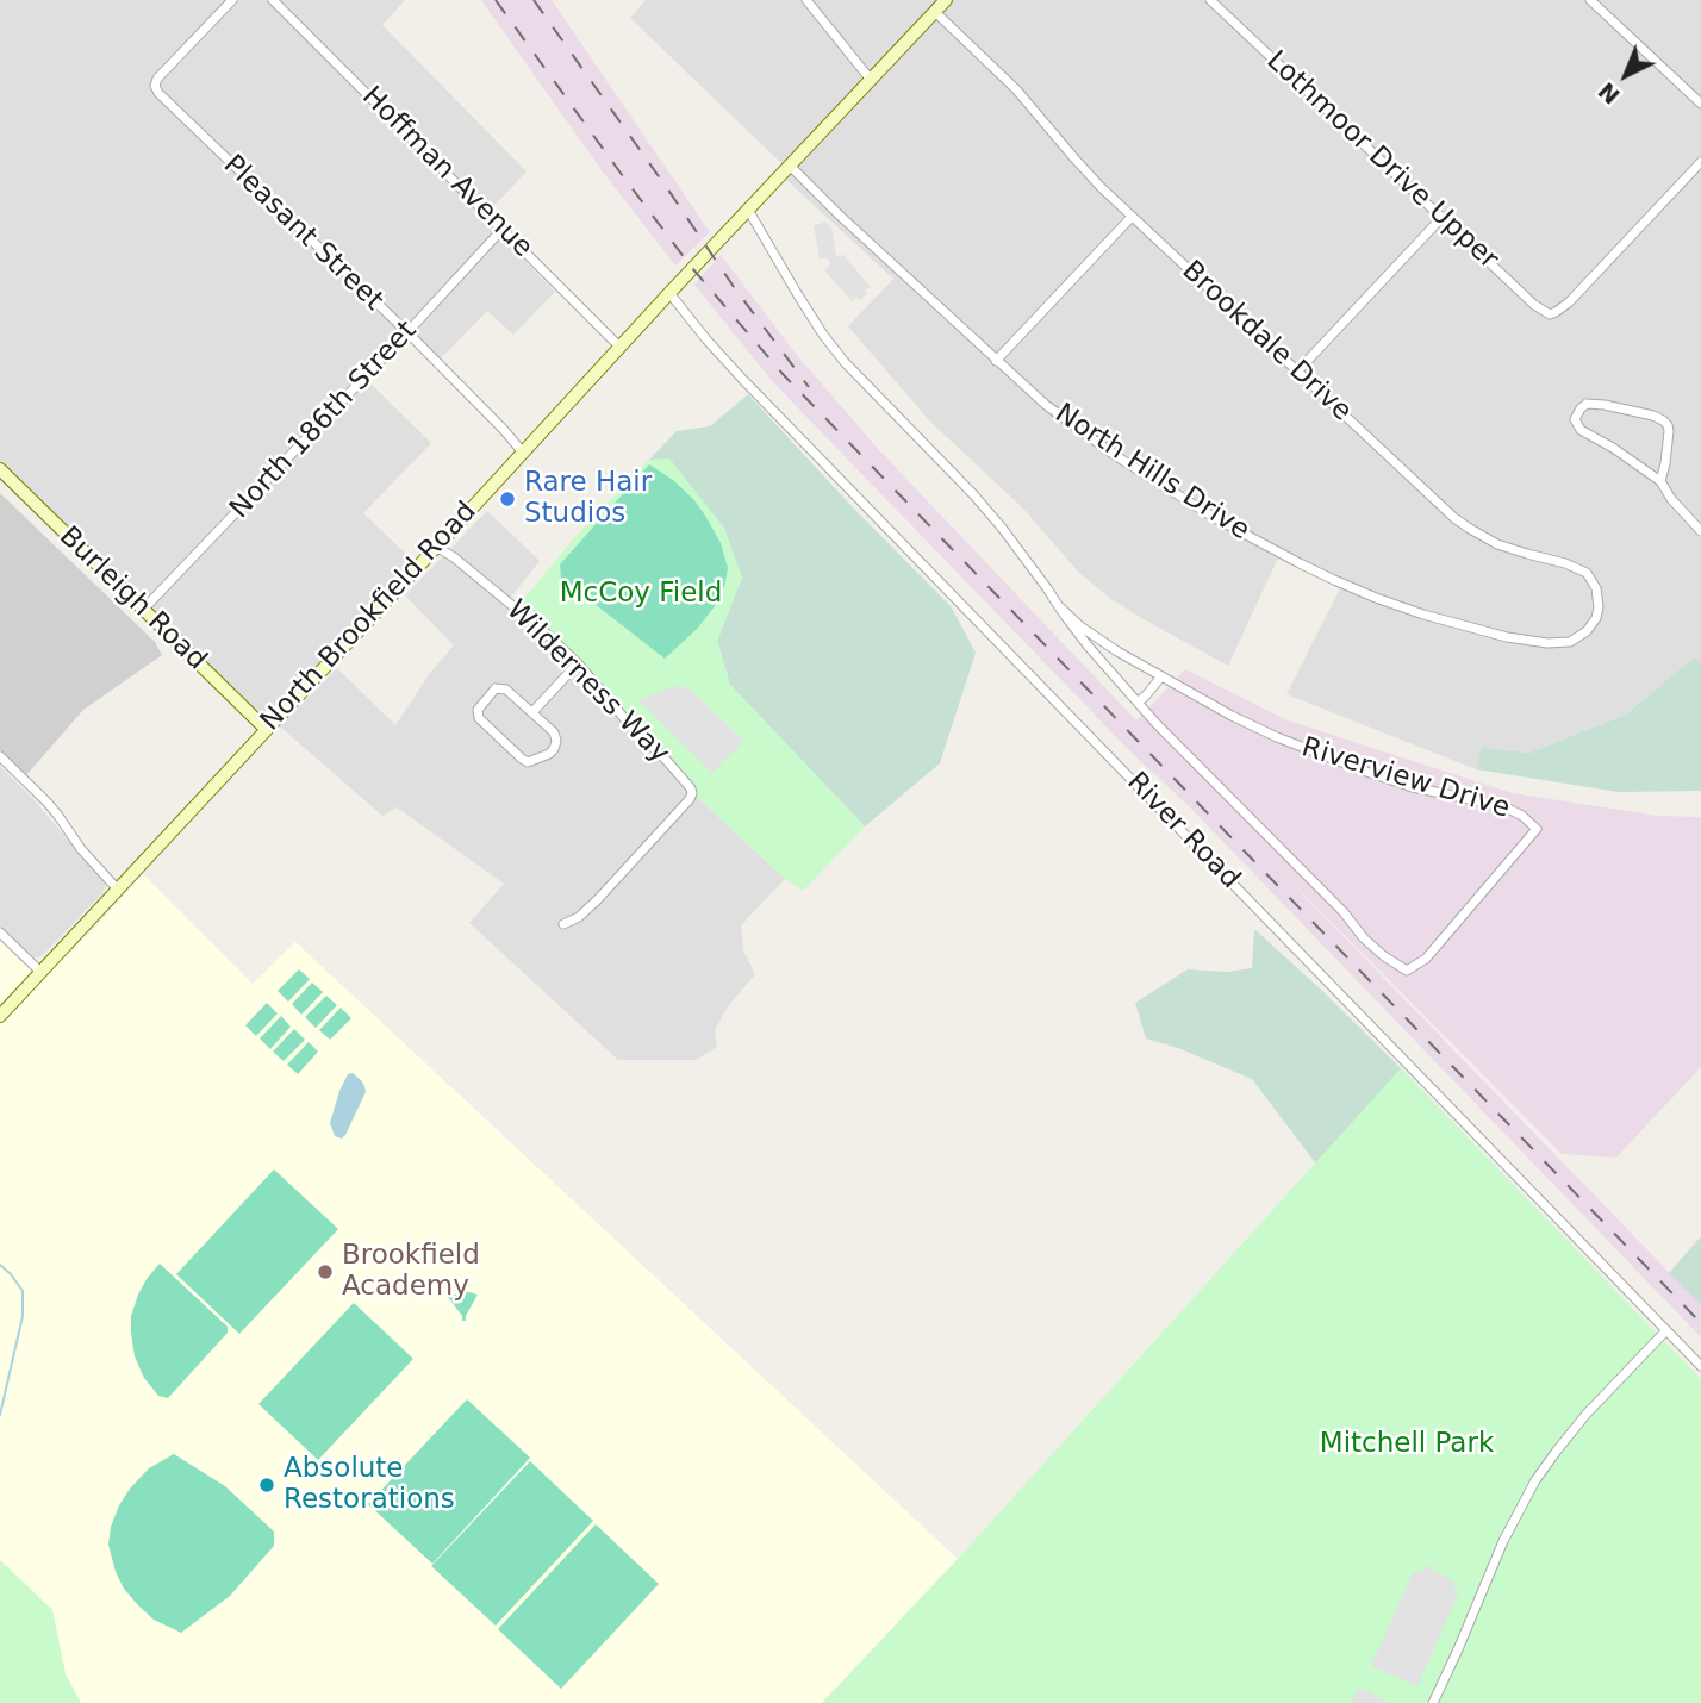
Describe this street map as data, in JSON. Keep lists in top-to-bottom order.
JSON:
{
  "streets": {
    "street": [
      "Lothmoor Drive Upper",
      "Hoffman Avenue",
      "Pleasant Street",
      "Brookdale Drive",
      "North 186th Street",
      "North Hills Drive",
      "Burleigh Road",
      "North Brookfield Road",
      "Wilderness Way",
      "Riverview Drive",
      "River Road"
    ]
  },
  "crossings": [
    ["Hoffman Avenue", "North 186th Street"],
    ["Hoffman Avenue", "North Brookfield Road"],
    ["Pleasant Street", "North 186th Street"],
    ["Pleasant Street", "North Brookfield Road"],
    ["Brookdale Drive", "North Hills Drive"],
    ["Brookdale Drive", "North Brookfield Road"],
    ["North 186th Street", "Burleigh Road"],
    ["North Hills Drive", "North Brookfield Road"],
    ["Burleigh Road", "North Brookfield Road"],
    ["North Brookfield Road", "Wilderness Way"],
    ["North Brookfield Road", "Riverview Drive"],
    ["North Brookfield Road", "River Road"]
  ],
  "parks": ["McCoy Field", "Mitchell Park"],
  "places": ["Rare Hair Studios", "Brookfield Academy", "Absolute Restorations"],
  "north": "bottom left"
}
